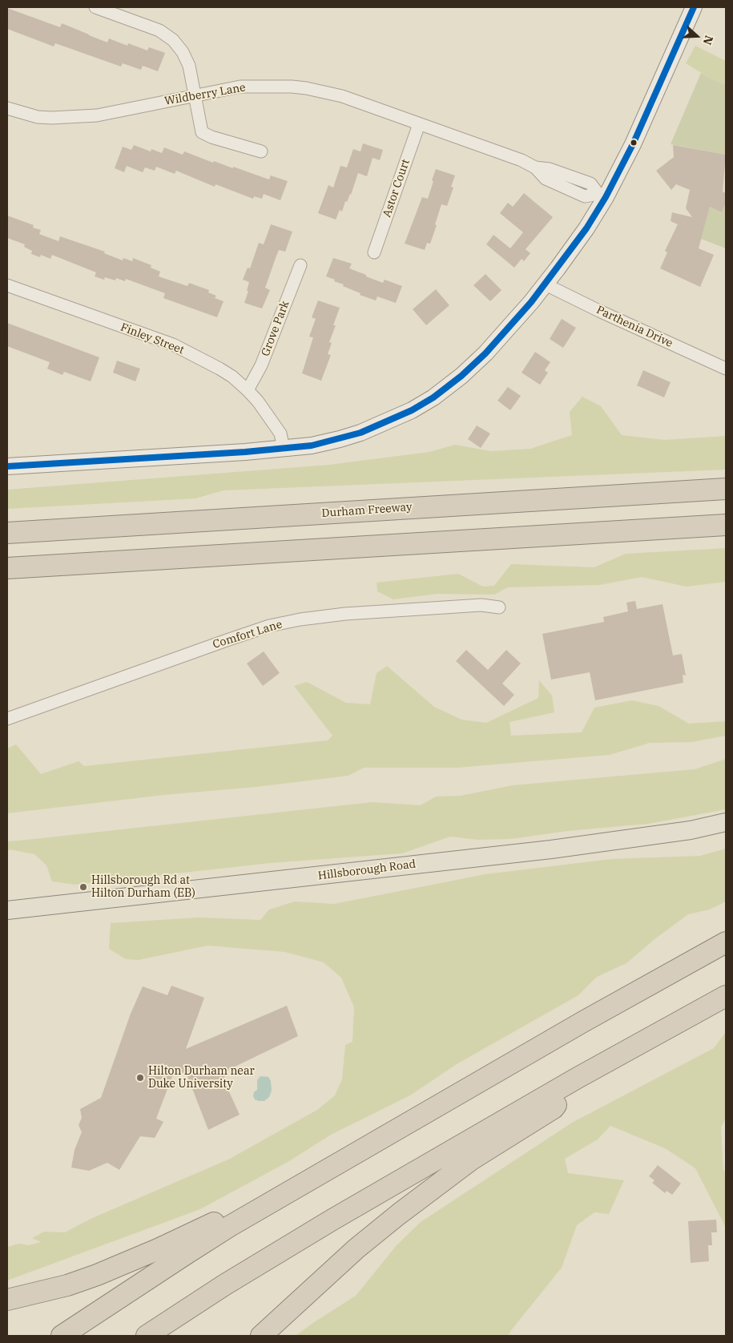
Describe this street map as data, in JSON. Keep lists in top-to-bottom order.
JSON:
{
  "streets": {
    "highway": ["Durham Freeway"],
    "main road": ["Hillsborough Road"],
    "street": [
      "Wildberry Lane",
      "Astor Court",
      "Parthenia Drive",
      "Grove Park",
      "Finley Street",
      "Comfort Lane"
    ]
  },
  "crossings": [
    ["Wildberry Lane", "Astor Court"],
    ["Grove Park", "Finley Street"]
  ],
  "places": ["Hillsborough Rd at Hilton Durham (EB)", "Hilton Durham near Duke University"],
  "north": "right"
}
